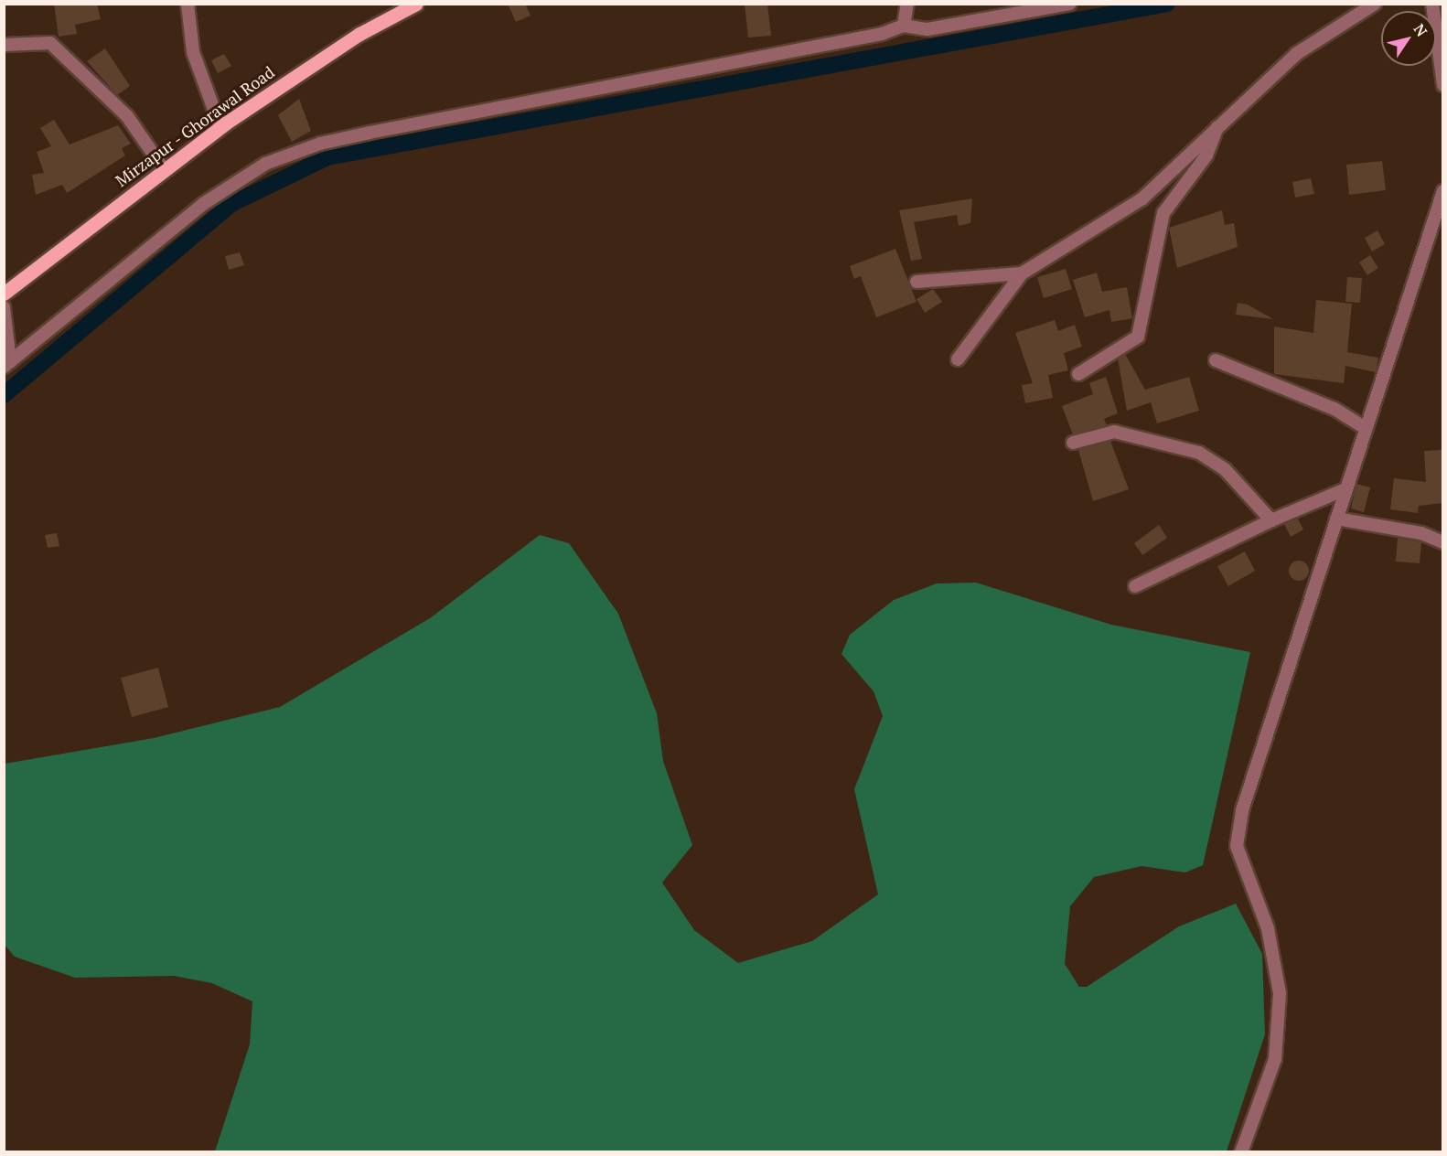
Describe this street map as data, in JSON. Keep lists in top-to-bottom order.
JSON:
{
  "streets": {
    "main road": ["Mirzapur - Ghorawal Road"]
  },
  "north": "top right"
}
